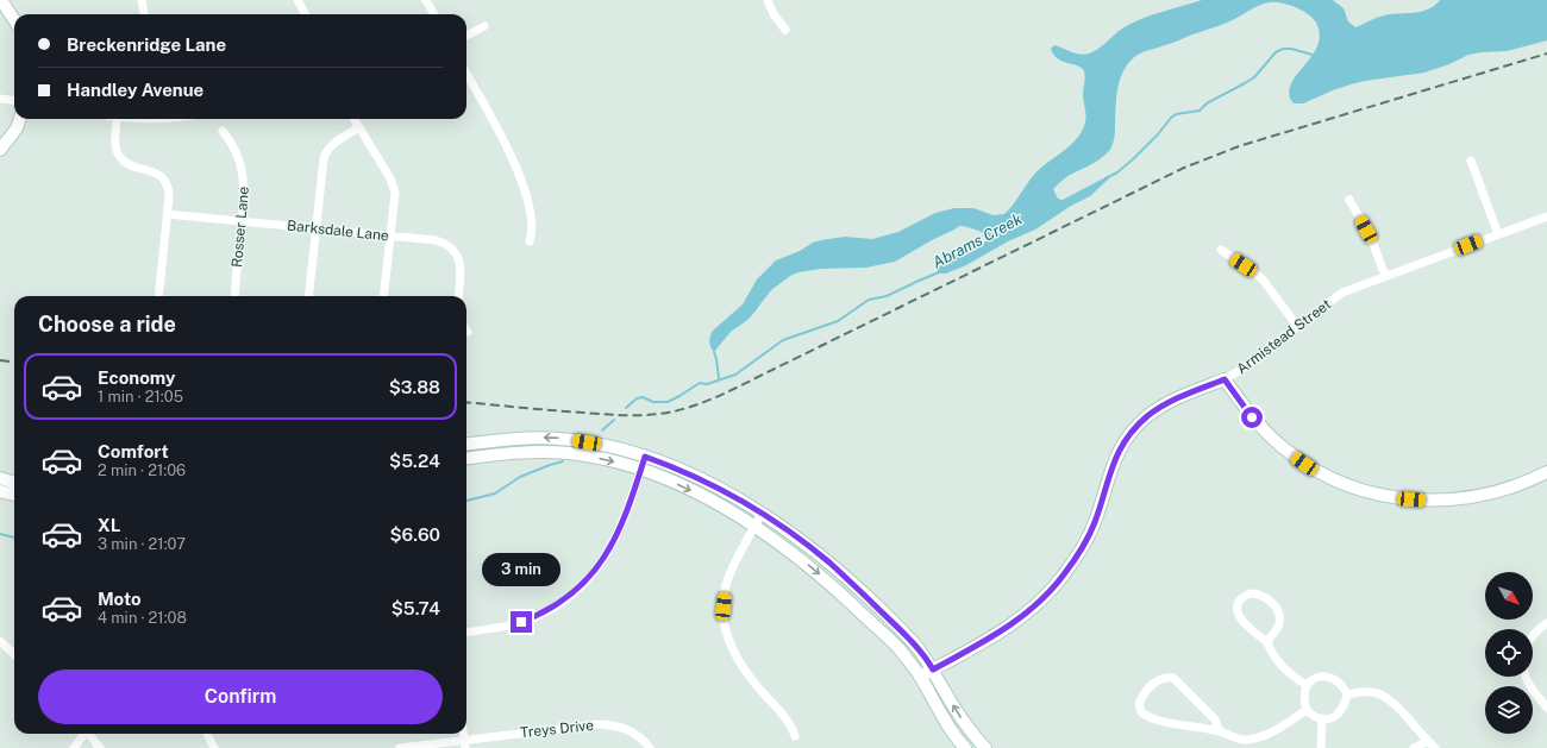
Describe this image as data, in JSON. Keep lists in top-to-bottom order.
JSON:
{
  "streets": {
    "main road": ["Armistead Street"],
    "street": ["Rosser Lane", "Barksdale Lane", "Treys Drive"]
  },
  "crossings": [
    ["Rosser Lane", "Barksdale Lane"]
  ],
  "water": ["Abrams Creek"],
  "north": "bottom right",
  "page": {
    "banner": ["Breckenridge Lane", "Handley Avenue"],
    "heading": "Choose a ride",
    "list": [
      {
        "name": "Economy",
        "note": "1 min · 21:05",
        "value": "$3.88"
      },
      {
        "name": "Comfort",
        "note": "2 min · 21:06",
        "value": "$5.24"
      },
      {
        "name": "XL",
        "note": "3 min · 21:07",
        "value": "$6.60"
      },
      {
        "name": "Moto",
        "note": "4 min · 21:08",
        "value": "$5.74"
      }
    ],
    "bubble": "3 min",
    "buttons": "Confirm"
  }
}
